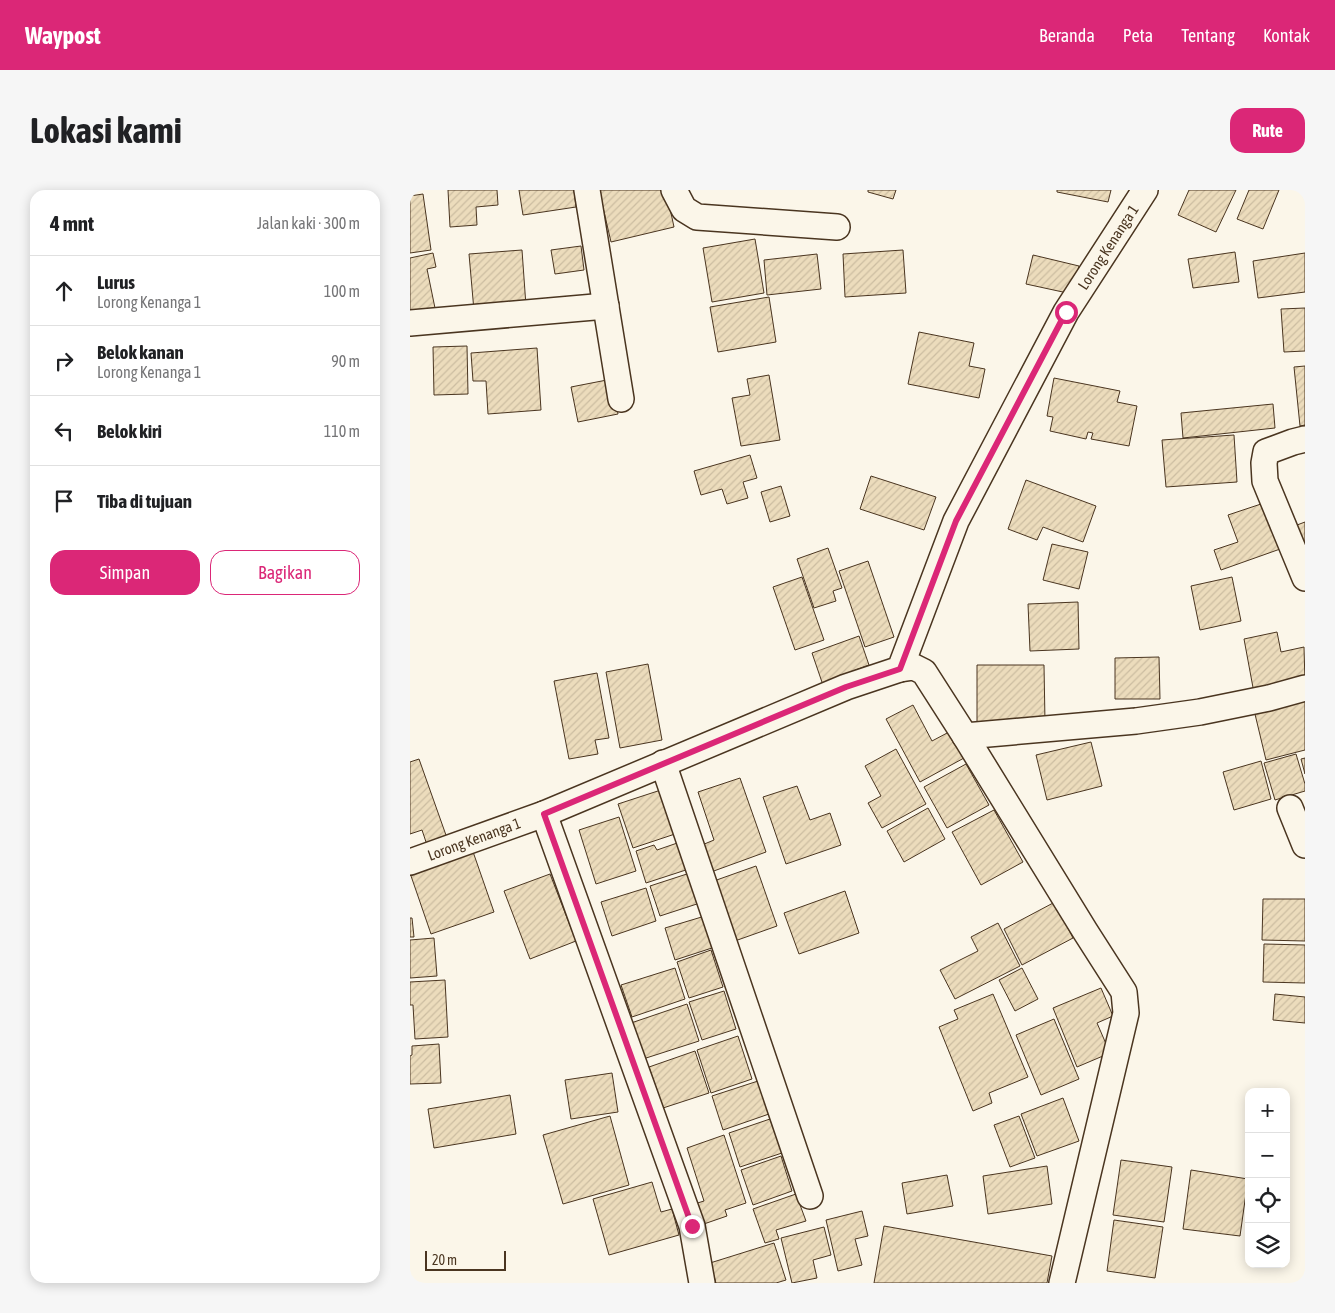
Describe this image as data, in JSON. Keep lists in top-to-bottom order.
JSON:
{
  "streets": {
    "street": ["Lorong Kenanga 1"]
  },
  "scale_bar": "20 m",
  "page": {
    "header": "Waypost",
    "nav": [
      "Beranda",
      "Peta",
      "Tentang",
      "Kontak"
    ],
    "buttons": [
      "Rute",
      ["Simpan", "Bagikan"]
    ],
    "title": "Lokasi kami",
    "heading": ["4 mnt", "Jalan kaki · 300 m"],
    "list": [
      ["Lurus", "Lorong Kenanga 1", "100 m"],
      ["Belok kanan", "Lorong Kenanga 1", "90 m"],
      ["Belok kiri", "110 m"],
      "Tiba di tujuan"
    ],
    "map_buttons": ["+", "−"],
    "scale": "20 m"
  }
}
